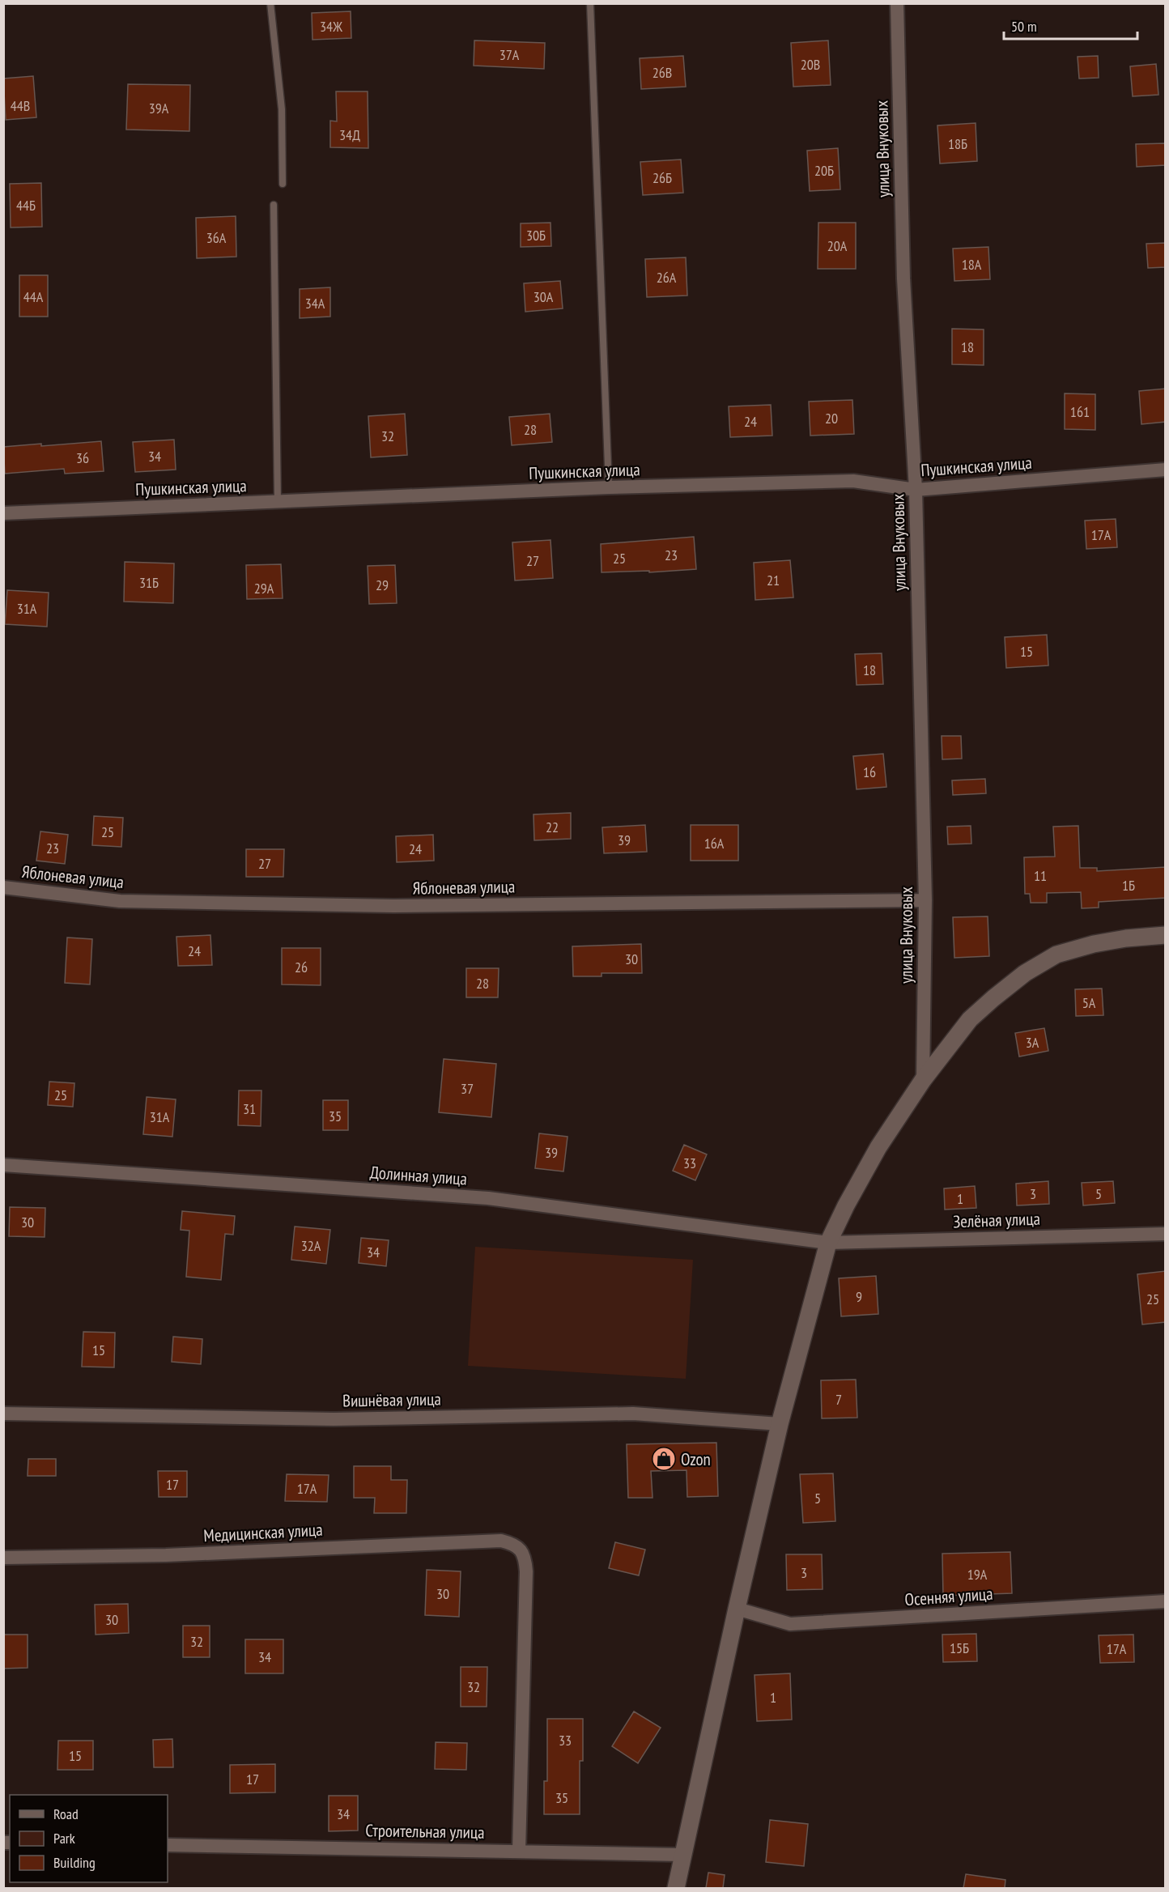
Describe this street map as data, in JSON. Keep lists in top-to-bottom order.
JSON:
{
  "streets": {
    "street": [
      "улица Внуковых",
      "Пушкинская улица",
      "Яблоневая улица",
      "Долинная улица",
      "Зелёная улица",
      "Вишнёвая улица",
      "Медицинская улица",
      "Осенняя улица",
      "Строительная улица"
    ]
  },
  "crossings": [
    ["улица Внуковых", "Пушкинская улица"],
    ["улица Внуковых", "Яблоневая улица"],
    ["Долинная улица", "Зелёная улица"],
    ["Медицинская улица", "Строительная улица"]
  ],
  "places": {
    "shop": ["Ozon"]
  },
  "house_numbers": [
    "34Ж",
    "37А",
    "20В",
    "26В",
    "44В",
    "39А",
    "34Д",
    "18Б",
    "20Б",
    "26Б",
    "44Б",
    "30Б",
    "36А",
    "20А",
    "18А",
    "26А",
    "44А",
    "30А",
    "34А",
    "18",
    "161",
    "20",
    "24",
    "28",
    "32",
    "34",
    "36",
    "17А",
    "23",
    "25",
    "27",
    "21",
    "31Б",
    "29",
    "29А",
    "31А",
    "15",
    "18",
    "16",
    "22",
    "25",
    "39",
    "16А",
    "23",
    "24",
    "27",
    "11",
    "1Б",
    "24",
    "30",
    "26",
    "28",
    "5А",
    "3А",
    "37",
    "25",
    "31",
    "35",
    "31А",
    "39",
    "33",
    "3",
    "5",
    "1",
    "30",
    "32А",
    "34",
    "9",
    "25",
    "15",
    "7",
    "17",
    "17А",
    "5",
    "3",
    "19А",
    "30",
    "30",
    "32",
    "15Б",
    "17А",
    "34",
    "32",
    "1",
    "33",
    "15",
    "17",
    "35",
    "34"
  ],
  "legend": ["Road", "Park", "Building"],
  "scale_bar": "50 m"
}
